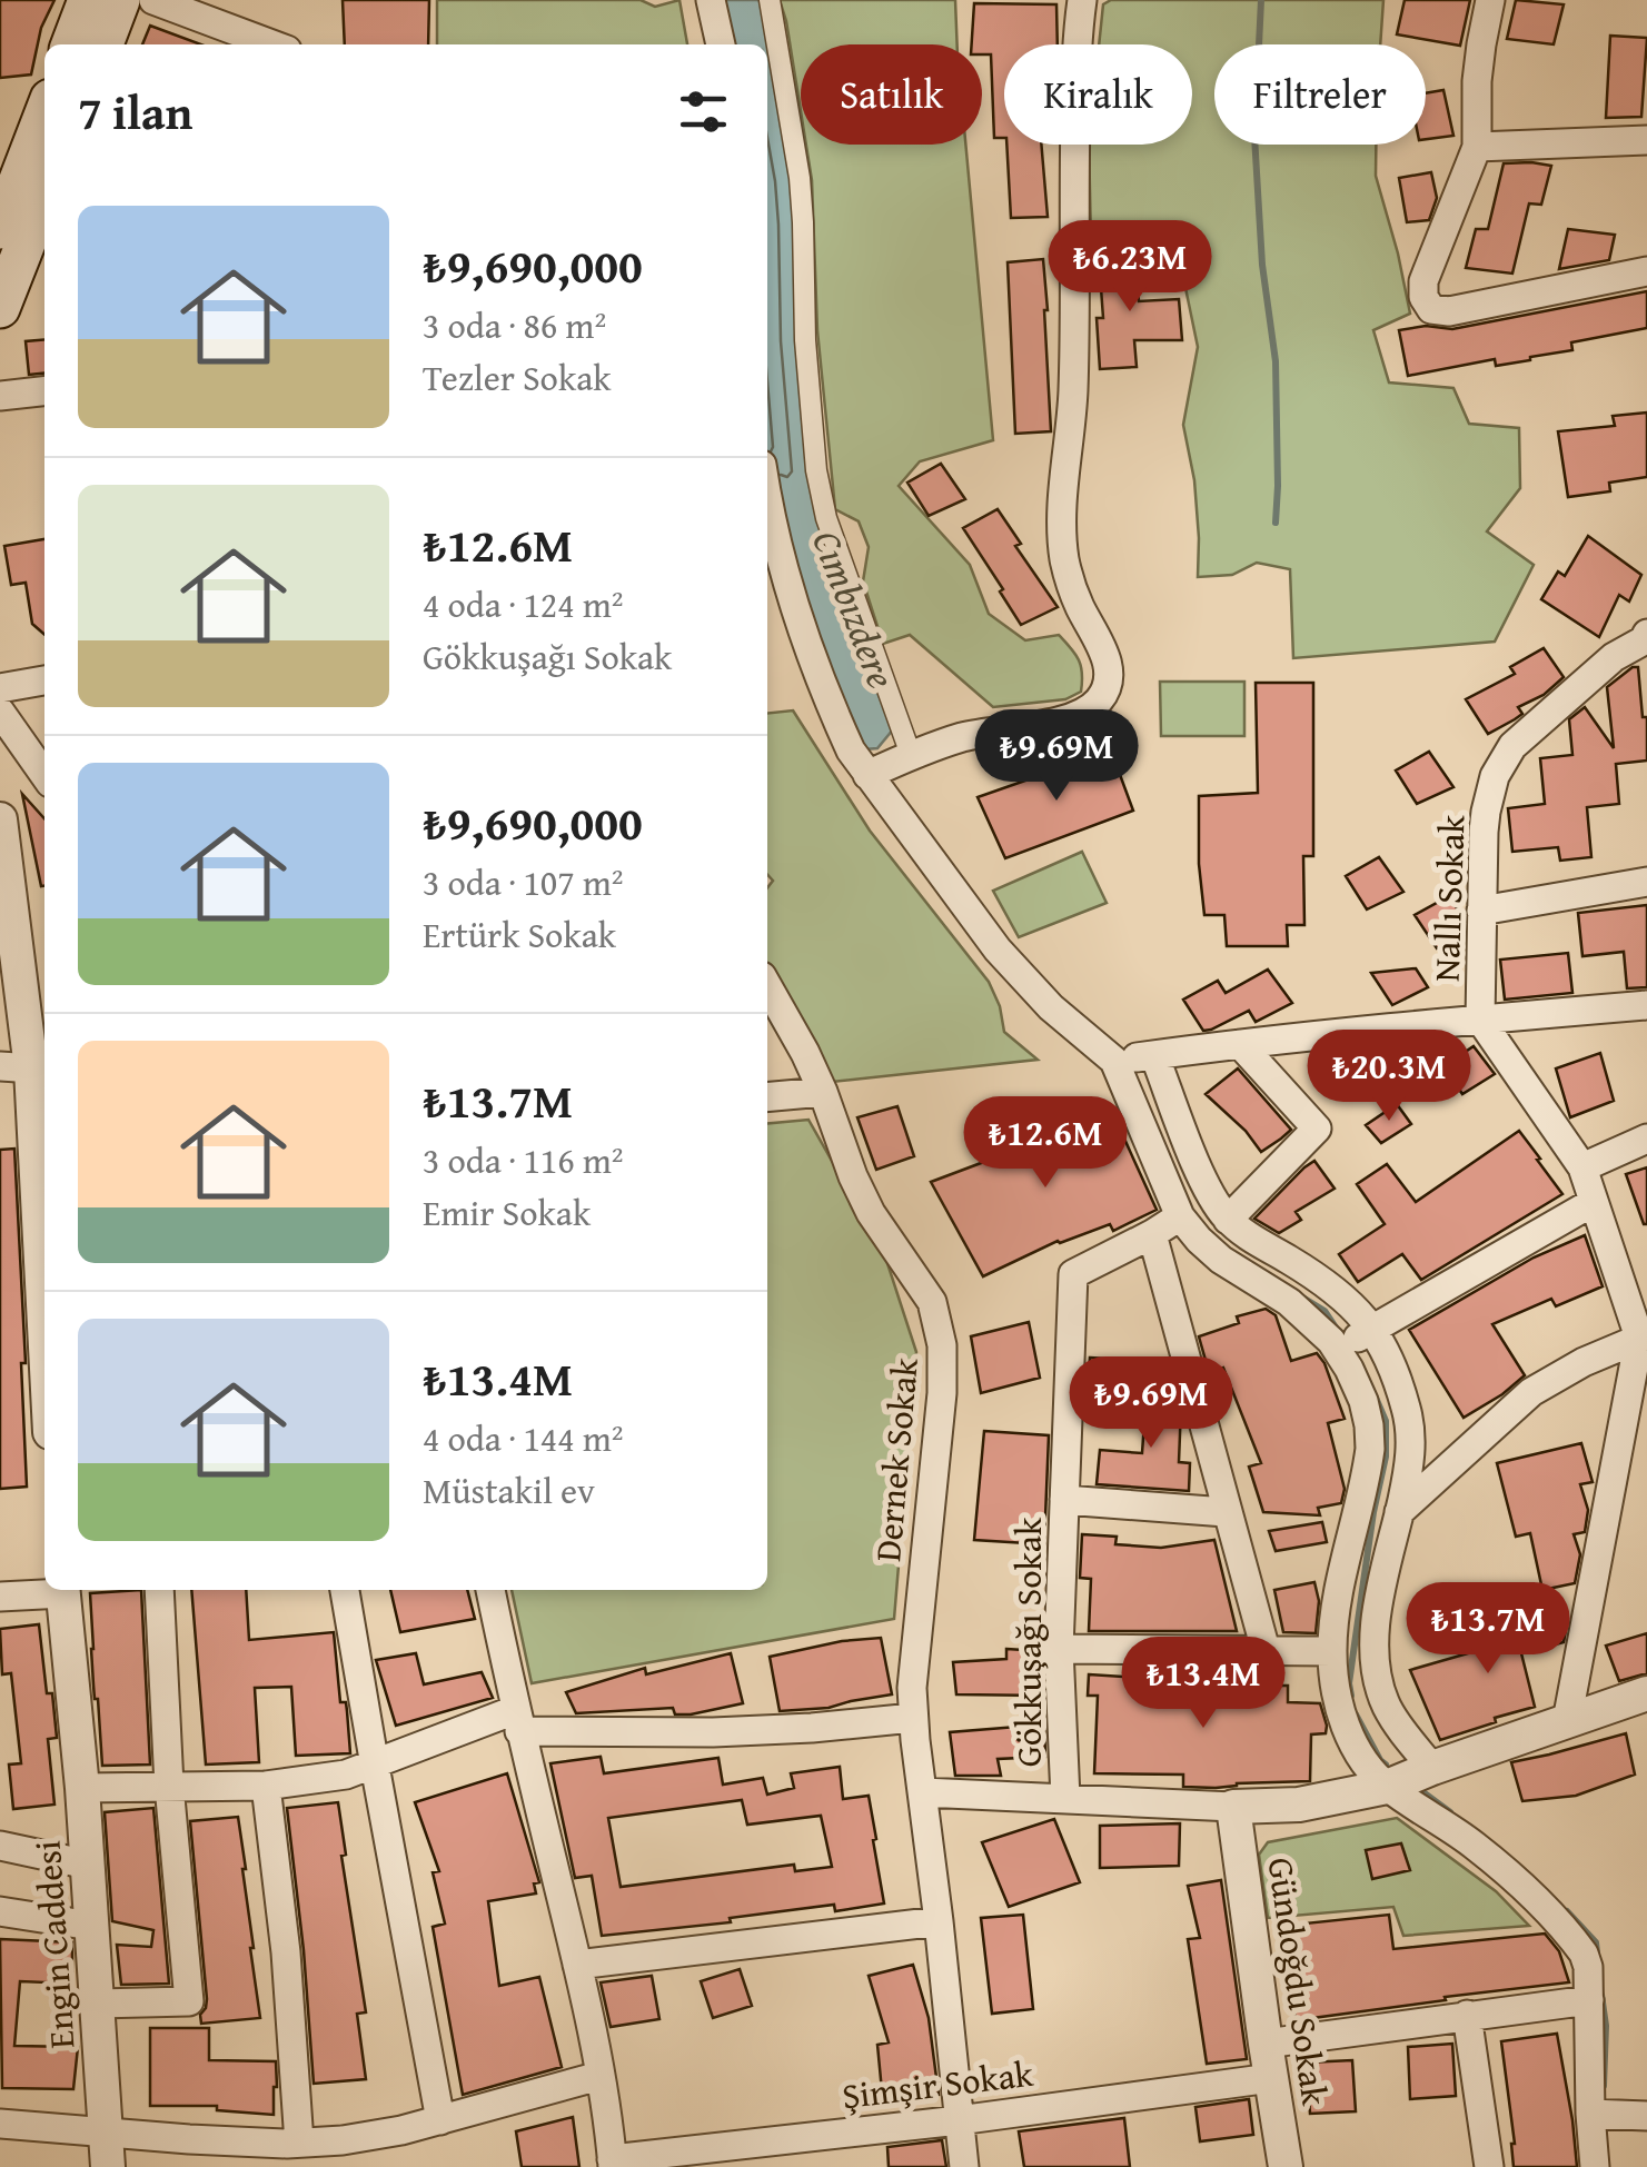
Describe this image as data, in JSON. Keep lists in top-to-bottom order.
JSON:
{
  "streets": {
    "street": [
      "Nallı Sokak",
      "Dernek Sokak",
      "Gökkuşağı Sokak",
      "Engin Caddesi",
      "Gündoğdu Sokak",
      "Şimşir Sokak"
    ]
  },
  "crossings": [
    ["Dernek Sokak", "Şimşir Sokak"],
    ["Gündoğdu Sokak", "Şimşir Sokak"]
  ],
  "water": ["Cımbızdere"],
  "page": {
    "chip": ["Satılık", "Kiralık", "Filtreler"],
    "heading": "7 ilan",
    "list": [
      {
        "name": "₺9,690,000",
        "note": "3 oda · 86 m² · Tezler Sokak"
      },
      {
        "name": "₺12.6M",
        "note": "4 oda · 124 m² · Gökkuşağı Sokak"
      },
      {
        "name": "₺9,690,000",
        "note": "3 oda · 107 m² · Ertürk Sokak"
      },
      {
        "name": "₺13.7M",
        "note": "3 oda · 116 m² · Emir Sokak"
      },
      {
        "name": "₺13.4M",
        "note": "4 oda · 144 m² · Müstakil ev"
      }
    ],
    "price": [
      "₺6.23M",
      "₺9.69M",
      "₺20.3M",
      "₺12.6M",
      "₺9.69M",
      "₺13.7M",
      "₺13.4M"
    ]
  }
}
